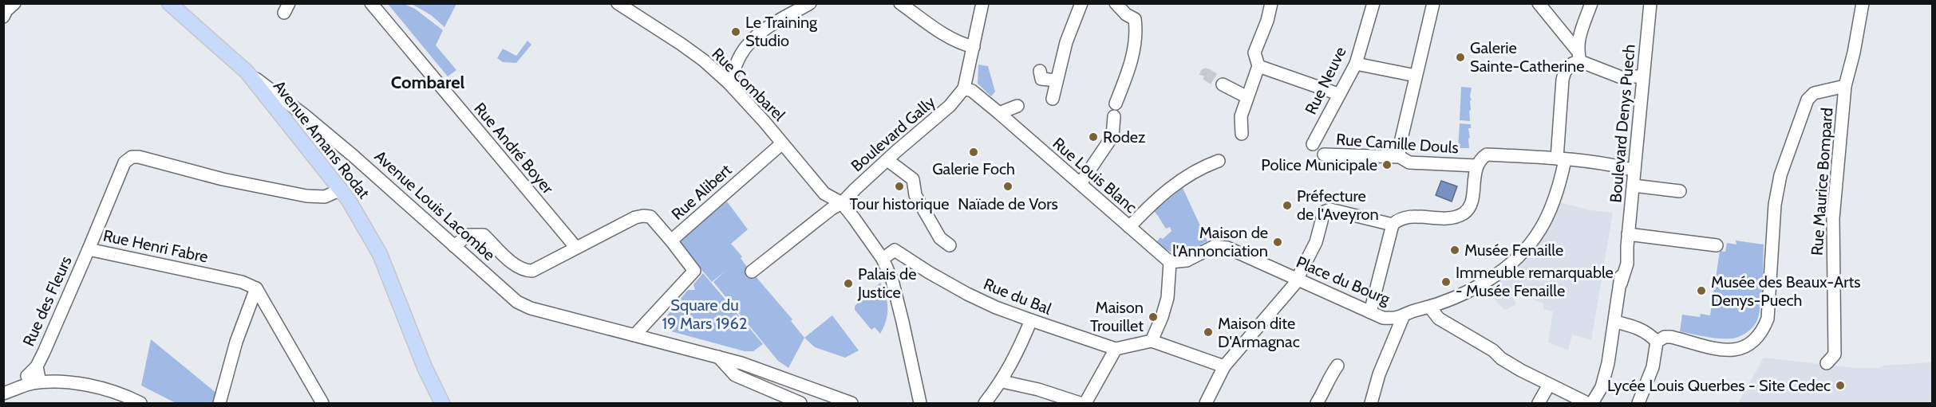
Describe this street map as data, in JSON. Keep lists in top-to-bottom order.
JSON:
{
  "streets": {
    "main road": ["Avenue Amans Rodat"],
    "street": [
      "Rue Neuve",
      "Rue Combarel",
      "Boulevard Denys Puech",
      "Boulevard Gally",
      "Rue Camille Douls",
      "Rue André Boyer",
      "Rue Louis Blanc",
      "Rue Maurice Bompard",
      "Rue Alibert",
      "Avenue Louis Lacombe",
      "Rue Henri Fabre",
      "Place du Bourg",
      "Rue du Bal",
      "Rue des Fleurs"
    ]
  },
  "crossings": [
    ["Rue Combarel", "Boulevard Gally"],
    ["Rue Combarel", "Rue Alibert"],
    ["Boulevard Denys Puech", "Rue Camille Douls"],
    ["Boulevard Gally", "Rue Louis Blanc"],
    ["Avenue Amans Rodat", "Avenue Louis Lacombe"],
    ["Avenue Amans Rodat", "Rue Henri Fabre"],
    ["Rue Camille Douls", "Place du Bourg"],
    ["Rue Louis Blanc", "Place du Bourg"],
    ["Rue Alibert", "Avenue Louis Lacombe"],
    ["Rue Henri Fabre", "Rue des Fleurs"]
  ],
  "districts": ["Combarel"],
  "parks": ["Square du 19 Mars 1962"],
  "places": [
    "Le Training Studio",
    "Galerie Sainte-Catherine",
    "Rodez",
    "Galerie Foch",
    "Police Municipale",
    "Tour historique",
    "Naïade de Vors",
    "Préfecture de l'Aveyron",
    "Maison de l'Annonciation",
    "Musée Fenaille",
    "Immeuble remarquable - Musée Fenaille",
    "Palais de Justice",
    "Musée des Beaux-Arts Denys-Puech",
    "Maison Trouillet",
    "Maison dite D'Armagnac",
    "Lycée Louis Querbes - Site Cedec"
  ]
}
